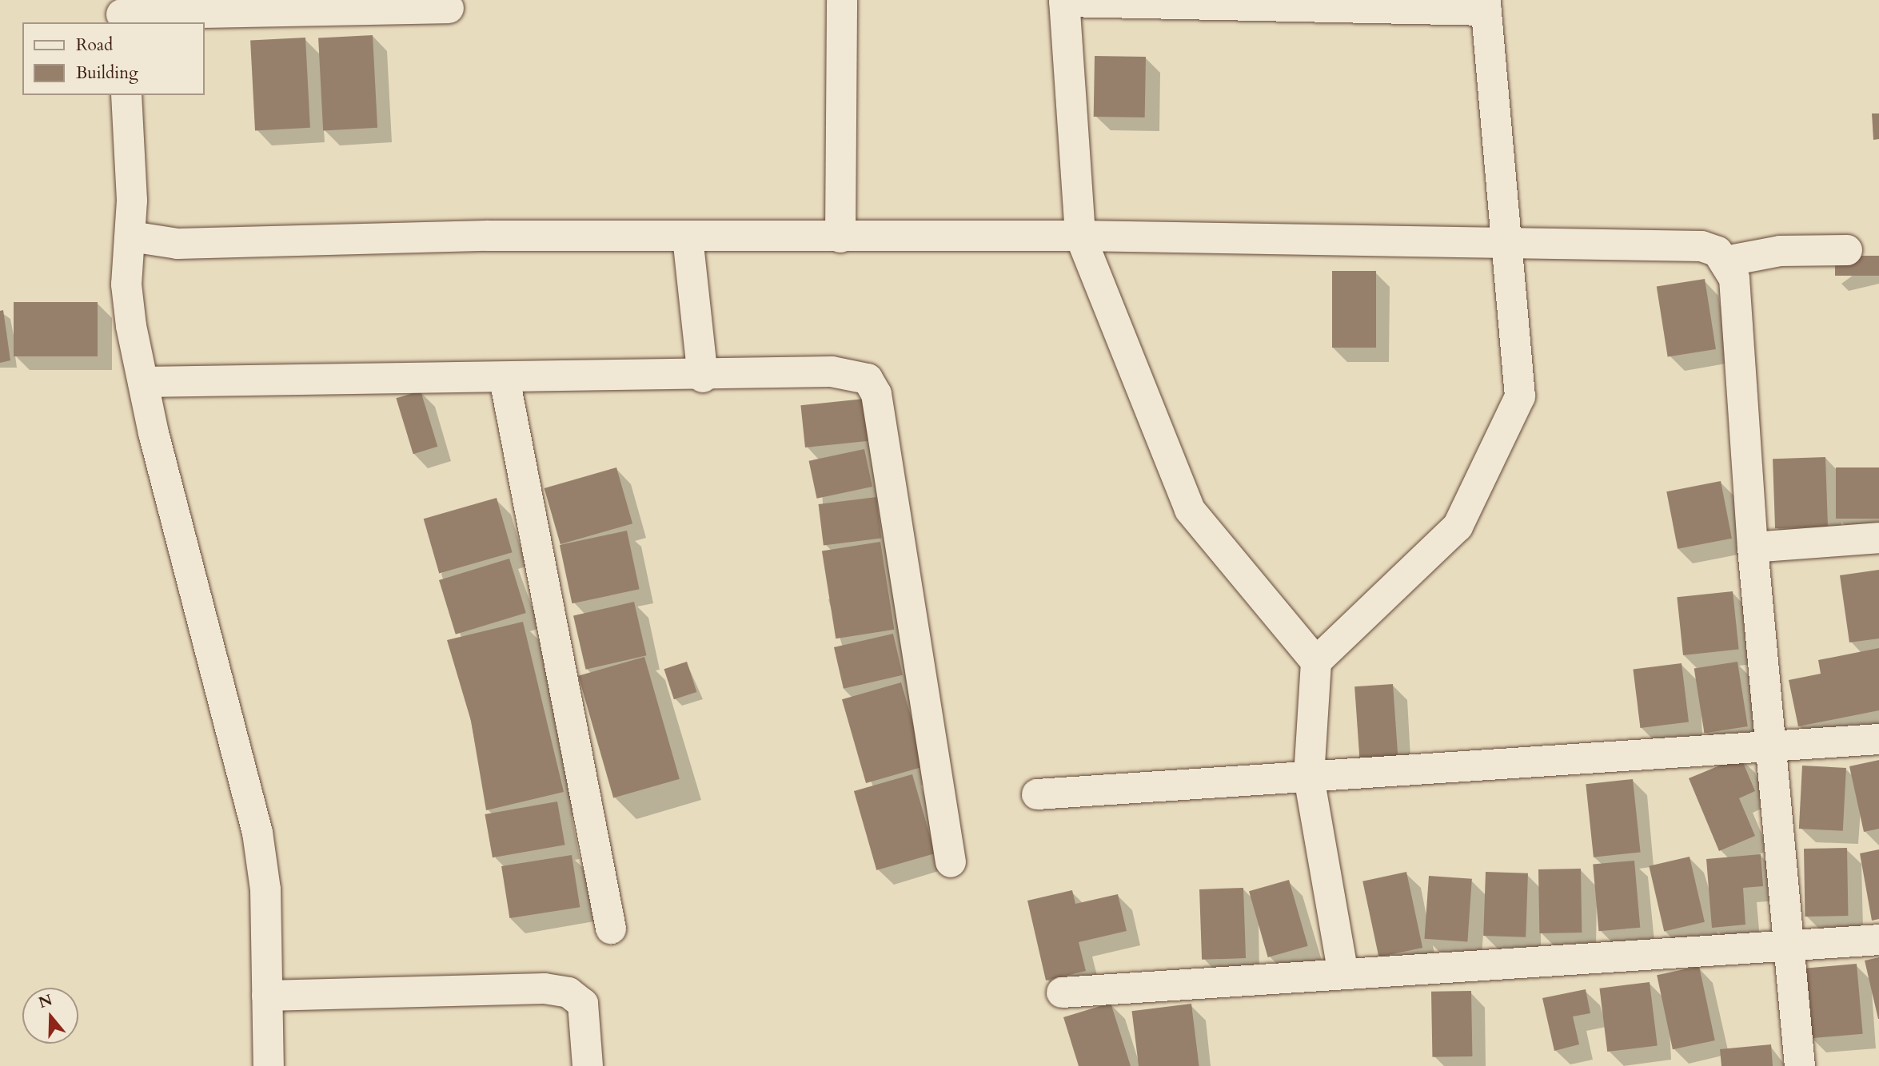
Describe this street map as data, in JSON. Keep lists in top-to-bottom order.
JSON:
{
  "legend": ["Road", "Building"],
  "north": "top"
}
